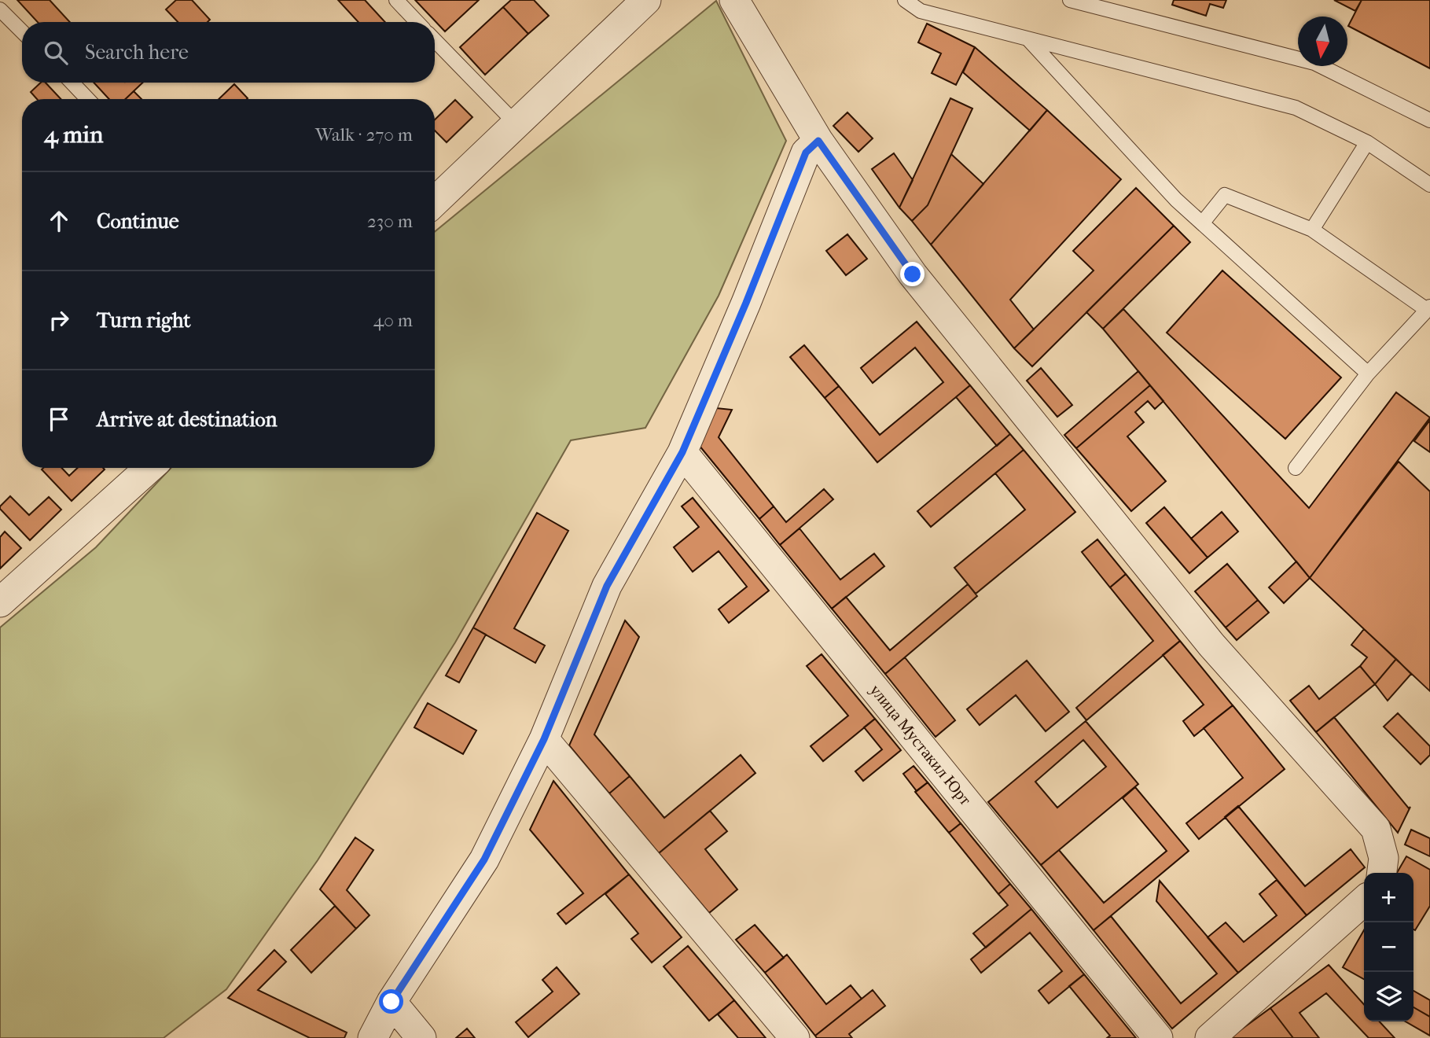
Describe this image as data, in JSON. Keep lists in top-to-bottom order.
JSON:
{
  "streets": {
    "street": ["улица Мустакил Юрт"]
  },
  "north": "bottom",
  "page": {
    "search": "Search here",
    "heading": ["4 min", "Walk · 270 m"],
    "list": [
      ["Continue", "230 m"],
      ["Turn right", "40 m"],
      "Arrive at destination"
    ],
    "map_buttons": ["+", "−"]
  }
}
